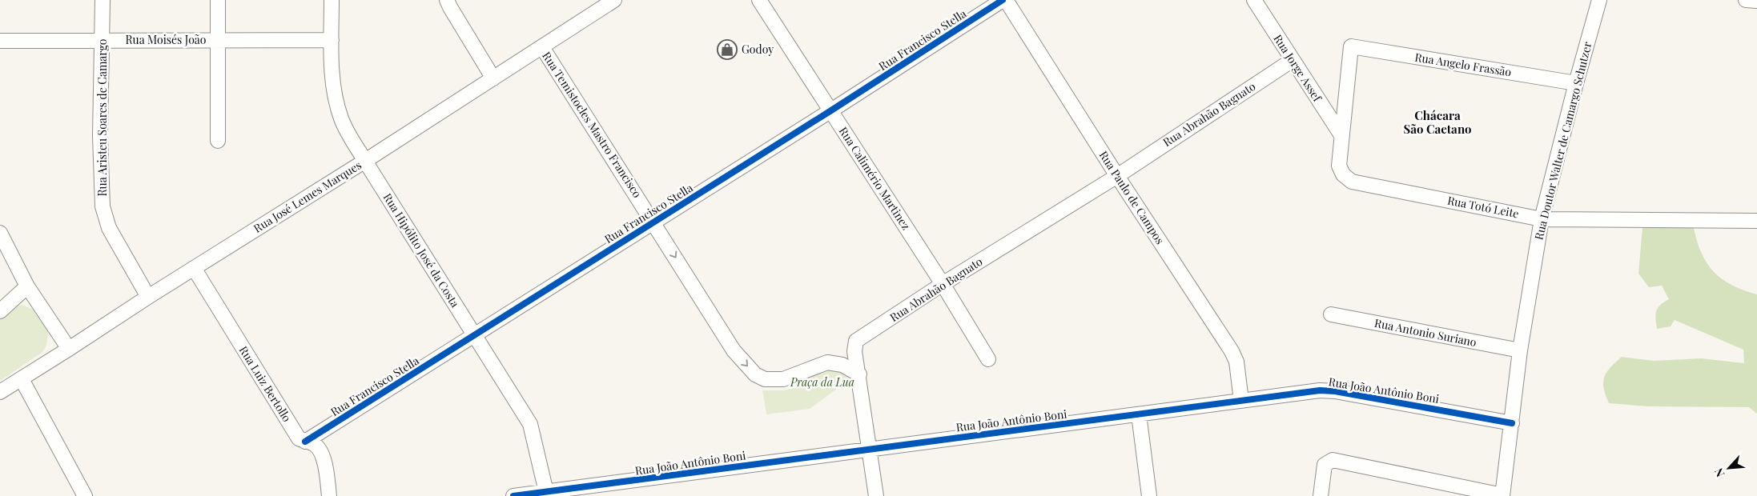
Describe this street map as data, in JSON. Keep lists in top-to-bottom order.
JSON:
{
  "streets": {
    "street": [
      "Rua Moisés João",
      "Rua Francisco Stella",
      "Rua Angelo Frassão",
      "Rua Jorge Assef",
      "Rua Abrahão Bagnato",
      "Rua Aristeu Soares de Camargo",
      "Rua Temistocles Mastro Francisco",
      "Rua Doutor Walter de Camargo Schutzer",
      "Rua Calimério Martinez",
      "Rua José Lemes Marques",
      "Rua Paulo de Campos",
      "Rua Totó Leite",
      "Rua Hipólito José da Costa",
      "Rua Antonio Suriano",
      "Rua Luiz Bertollo",
      "Rua João Antônio Boni"
    ]
  },
  "crossings": [
    ["Rua Moisés João", "Rua Aristeu Soares de Camargo"],
    ["Rua Moisés João", "Rua Hipólito José da Costa"],
    ["Rua Francisco Stella", "Rua Temistocles Mastro Francisco"],
    ["Rua Francisco Stella", "Rua Calimério Martinez"],
    ["Rua Francisco Stella", "Rua Hipólito José da Costa"],
    ["Rua Francisco Stella", "Rua Luiz Bertollo"],
    ["Rua Angelo Frassão", "Rua Doutor Walter de Camargo Schutzer"],
    ["Rua Angelo Frassão", "Rua Totó Leite"],
    ["Rua Jorge Assef", "Rua Abrahão Bagnato"],
    ["Rua Jorge Assef", "Rua Totó Leite"],
    ["Rua Abrahão Bagnato", "Rua Calimério Martinez"],
    ["Rua Abrahão Bagnato", "Rua Paulo de Campos"],
    ["Rua Aristeu Soares de Camargo", "Rua José Lemes Marques"],
    ["Rua Temistocles Mastro Francisco", "Rua José Lemes Marques"],
    ["Rua Doutor Walter de Camargo Schutzer", "Rua Totó Leite"],
    ["Rua Doutor Walter de Camargo Schutzer", "Rua Antonio Suriano"],
    ["Rua Doutor Walter de Camargo Schutzer", "Rua João Antônio Boni"],
    ["Rua José Lemes Marques", "Rua Hipólito José da Costa"],
    ["Rua José Lemes Marques", "Rua Luiz Bertollo"],
    ["Rua Paulo de Campos", "Rua João Antônio Boni"],
    ["Rua Hipólito José da Costa", "Rua João Antônio Boni"]
  ],
  "districts": ["Chácara São Caetano"],
  "parks": ["Praça da Lua"],
  "places": {
    "shop": ["Godoy"]
  },
  "north": "bottom left"
}
